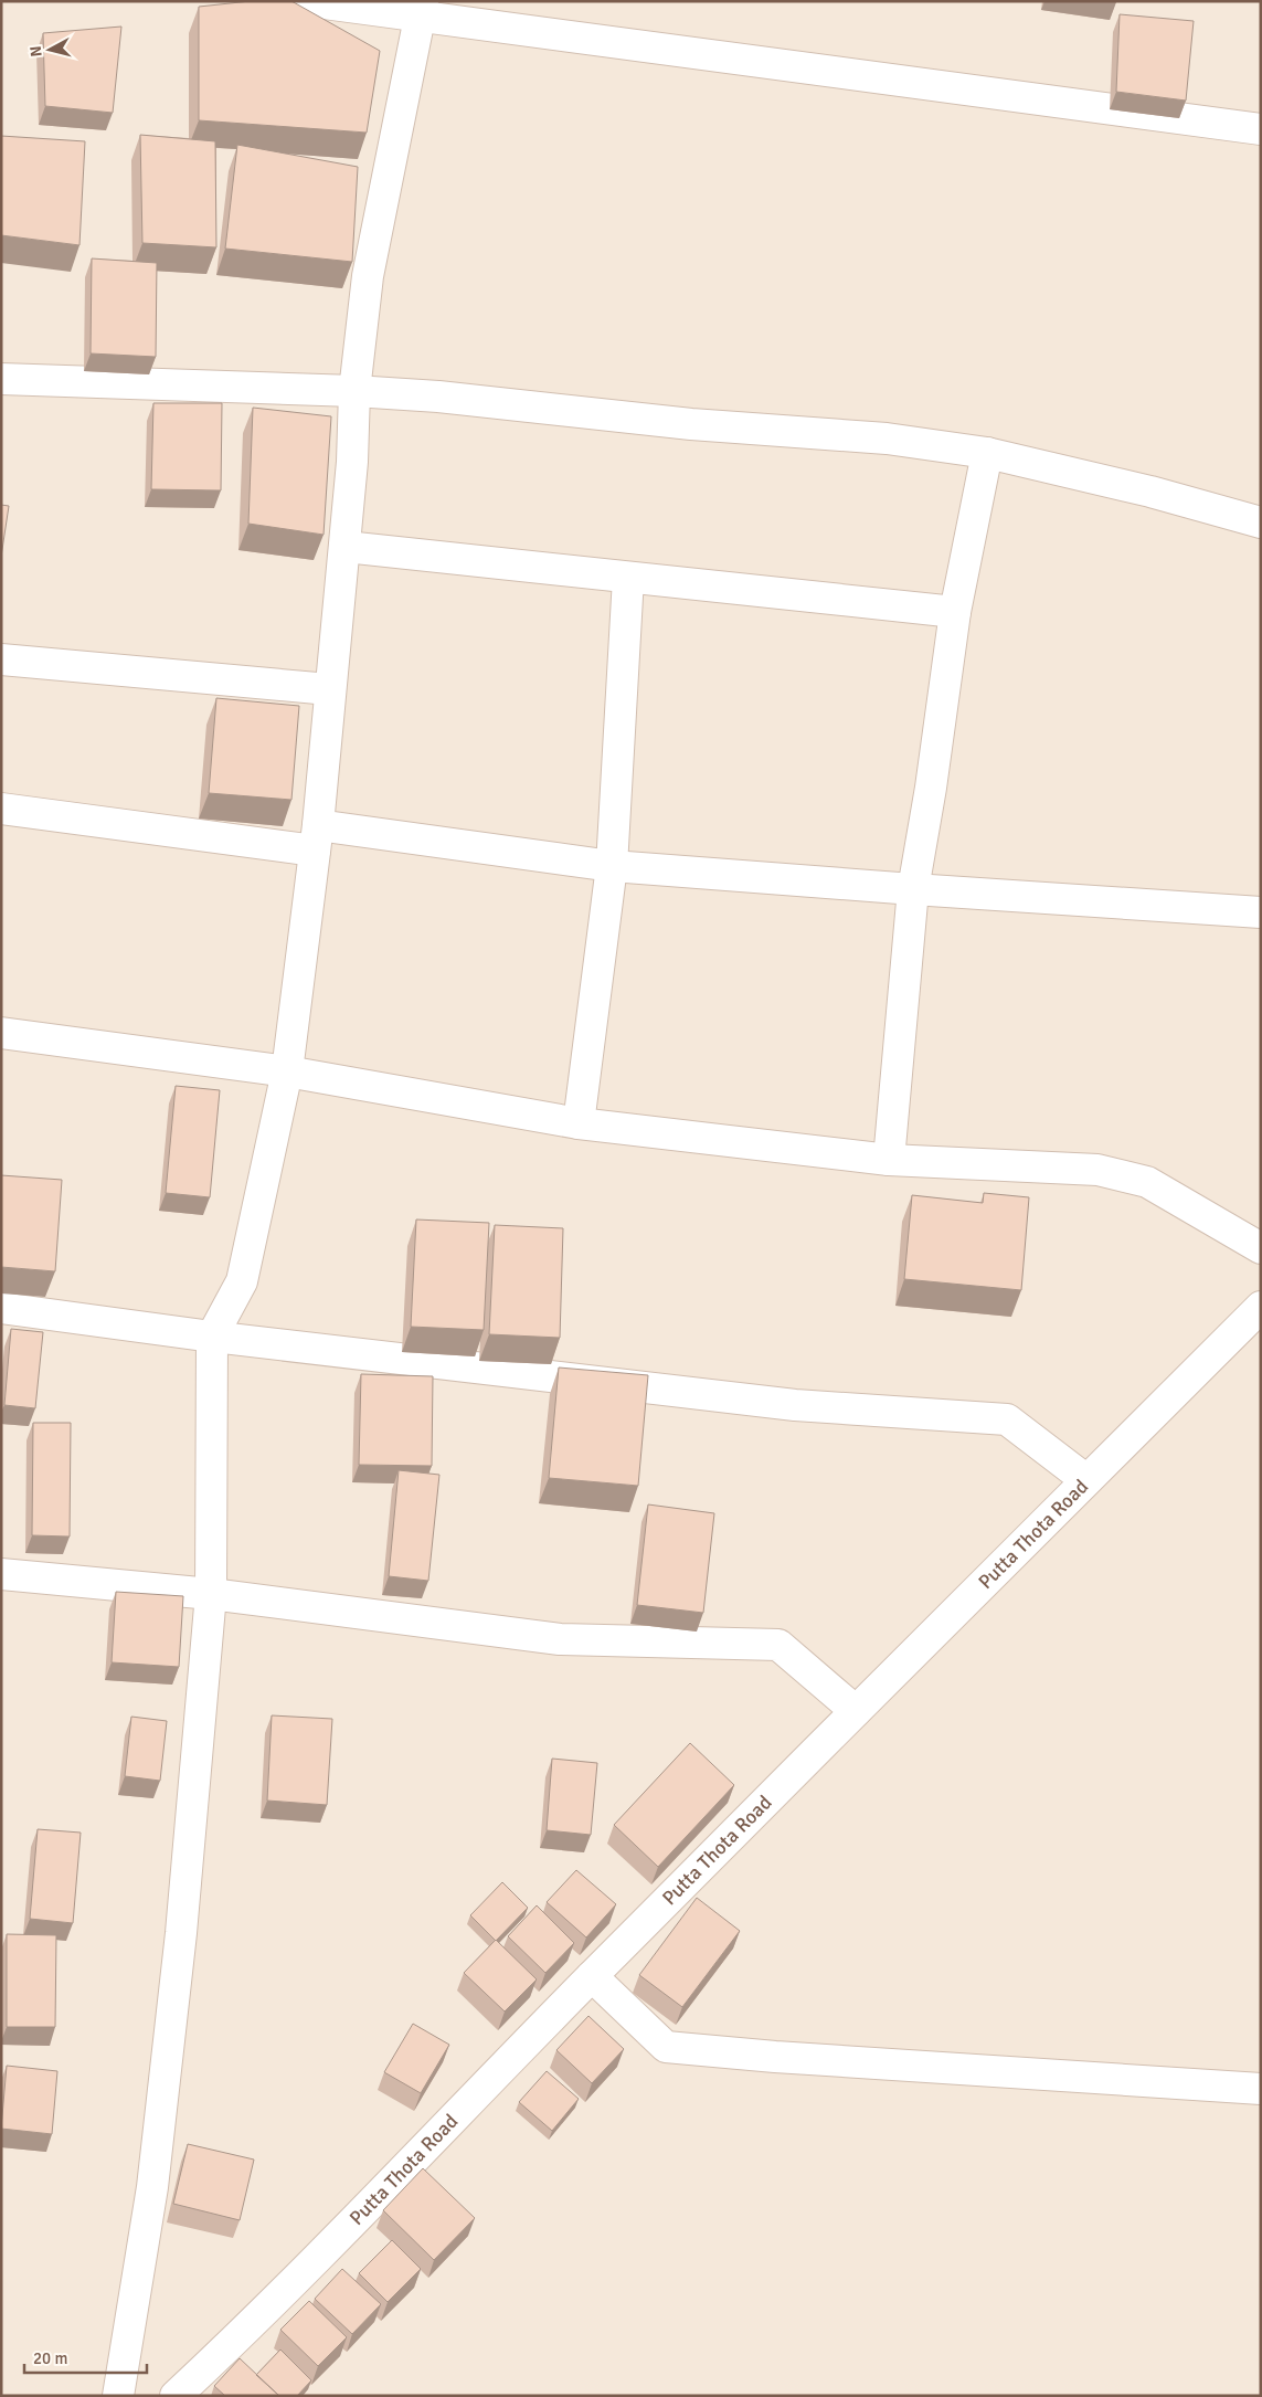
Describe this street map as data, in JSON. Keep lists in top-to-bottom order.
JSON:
{
  "streets": {
    "street": ["Putta Thota Road"]
  },
  "scale_bar": "20 m",
  "north": "left"
}
